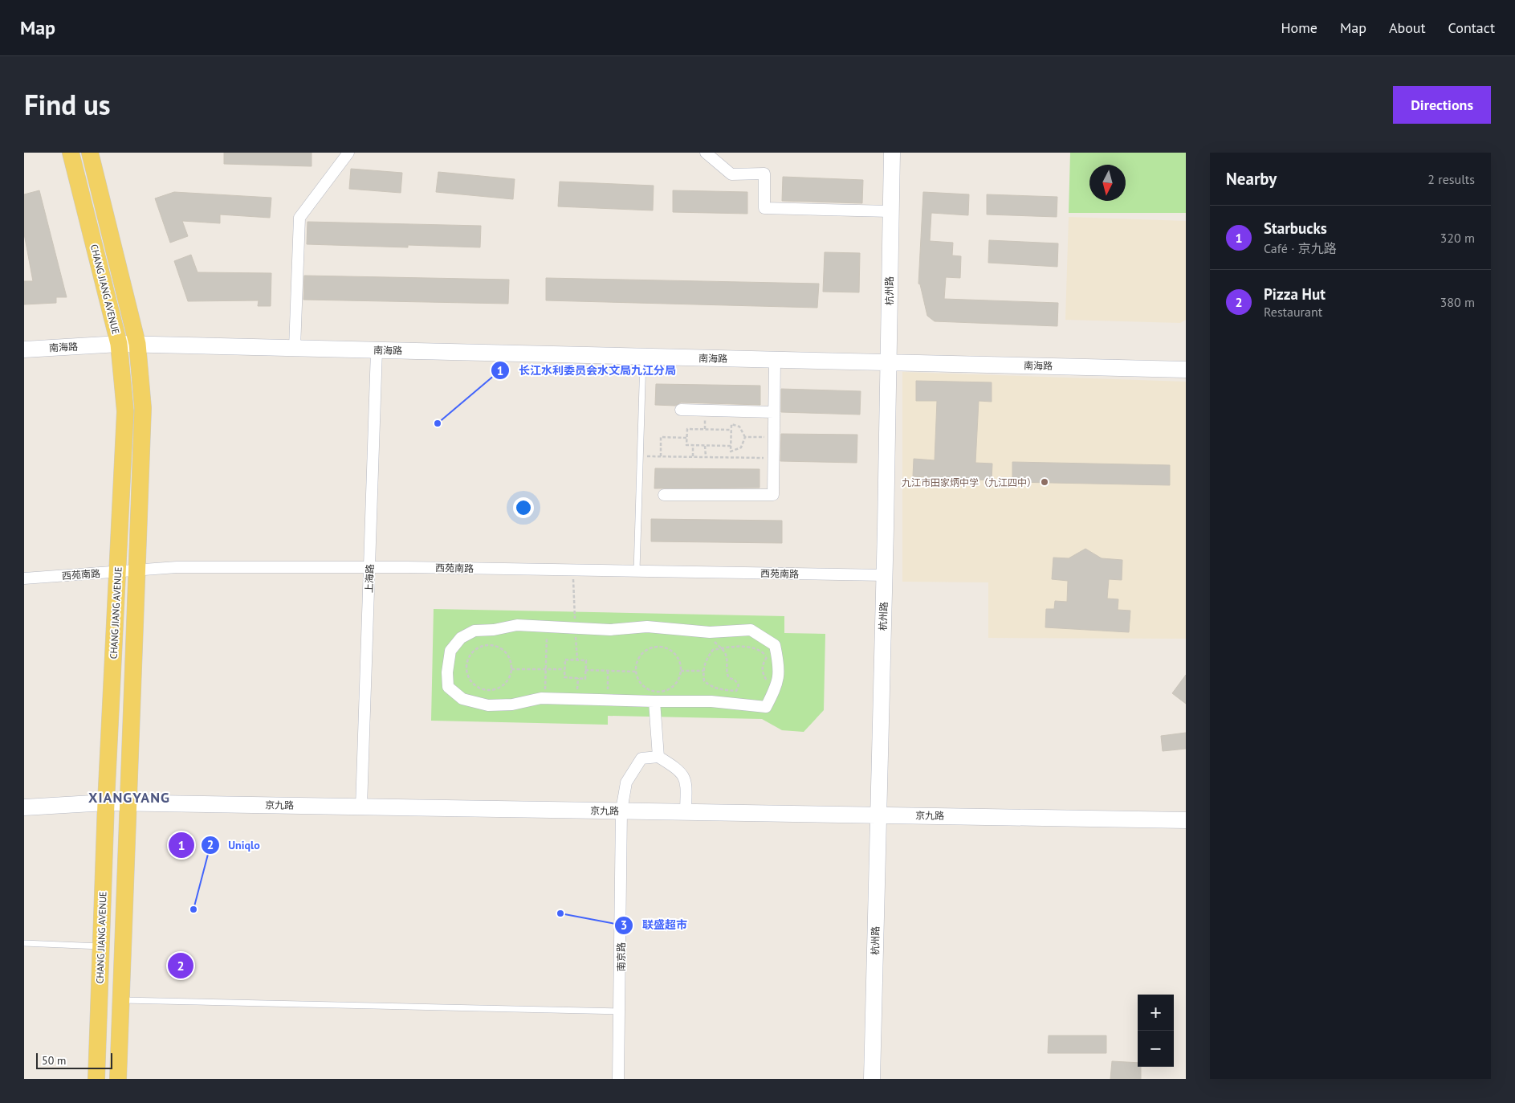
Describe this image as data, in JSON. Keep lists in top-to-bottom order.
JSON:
{
  "streets": {
    "main road": [
      "CHANG JIANG AVENUE",
      "杭州路",
      "南海路",
      "京九路"
    ],
    "street": ["西苑南路", "上海路", "南京路"]
  },
  "crossings": [
    ["CHANG JIANG AVENUE", "南海路"],
    ["CHANG JIANG AVENUE", "西苑南路"],
    ["CHANG JIANG AVENUE", "京九路"],
    ["杭州路", "南海路"],
    ["杭州路", "西苑南路"],
    ["杭州路", "京九路"],
    ["南海路", "上海路"],
    ["西苑南路", "上海路"],
    ["上海路", "京九路"],
    ["京九路", "南京路"]
  ],
  "districts": ["XIANGYANG"],
  "places": [
    "长江水利委员会水文局九江分局",
    "九江市田家炳中学（九江四中）",
    "Uniqlo",
    "联盛超市"
  ],
  "scale_bar": "50 m",
  "north": "bottom",
  "page": {
    "header": "Map",
    "nav": [
      "Home",
      "Map",
      "About",
      "Contact"
    ],
    "title": "Find us",
    "buttons": "Directions",
    "heading": ["Nearby", "2 results"],
    "list": [
      {
        "mark": "1",
        "name": "Starbucks",
        "note": "Café · 京九路",
        "value": "320 m"
      },
      {
        "mark": "2",
        "name": "Pizza Hut",
        "note": "Restaurant",
        "value": "380 m"
      }
    ],
    "pins": ["1", "2"],
    "map_buttons": ["+", "−"],
    "scale": "50 m"
  }
}
